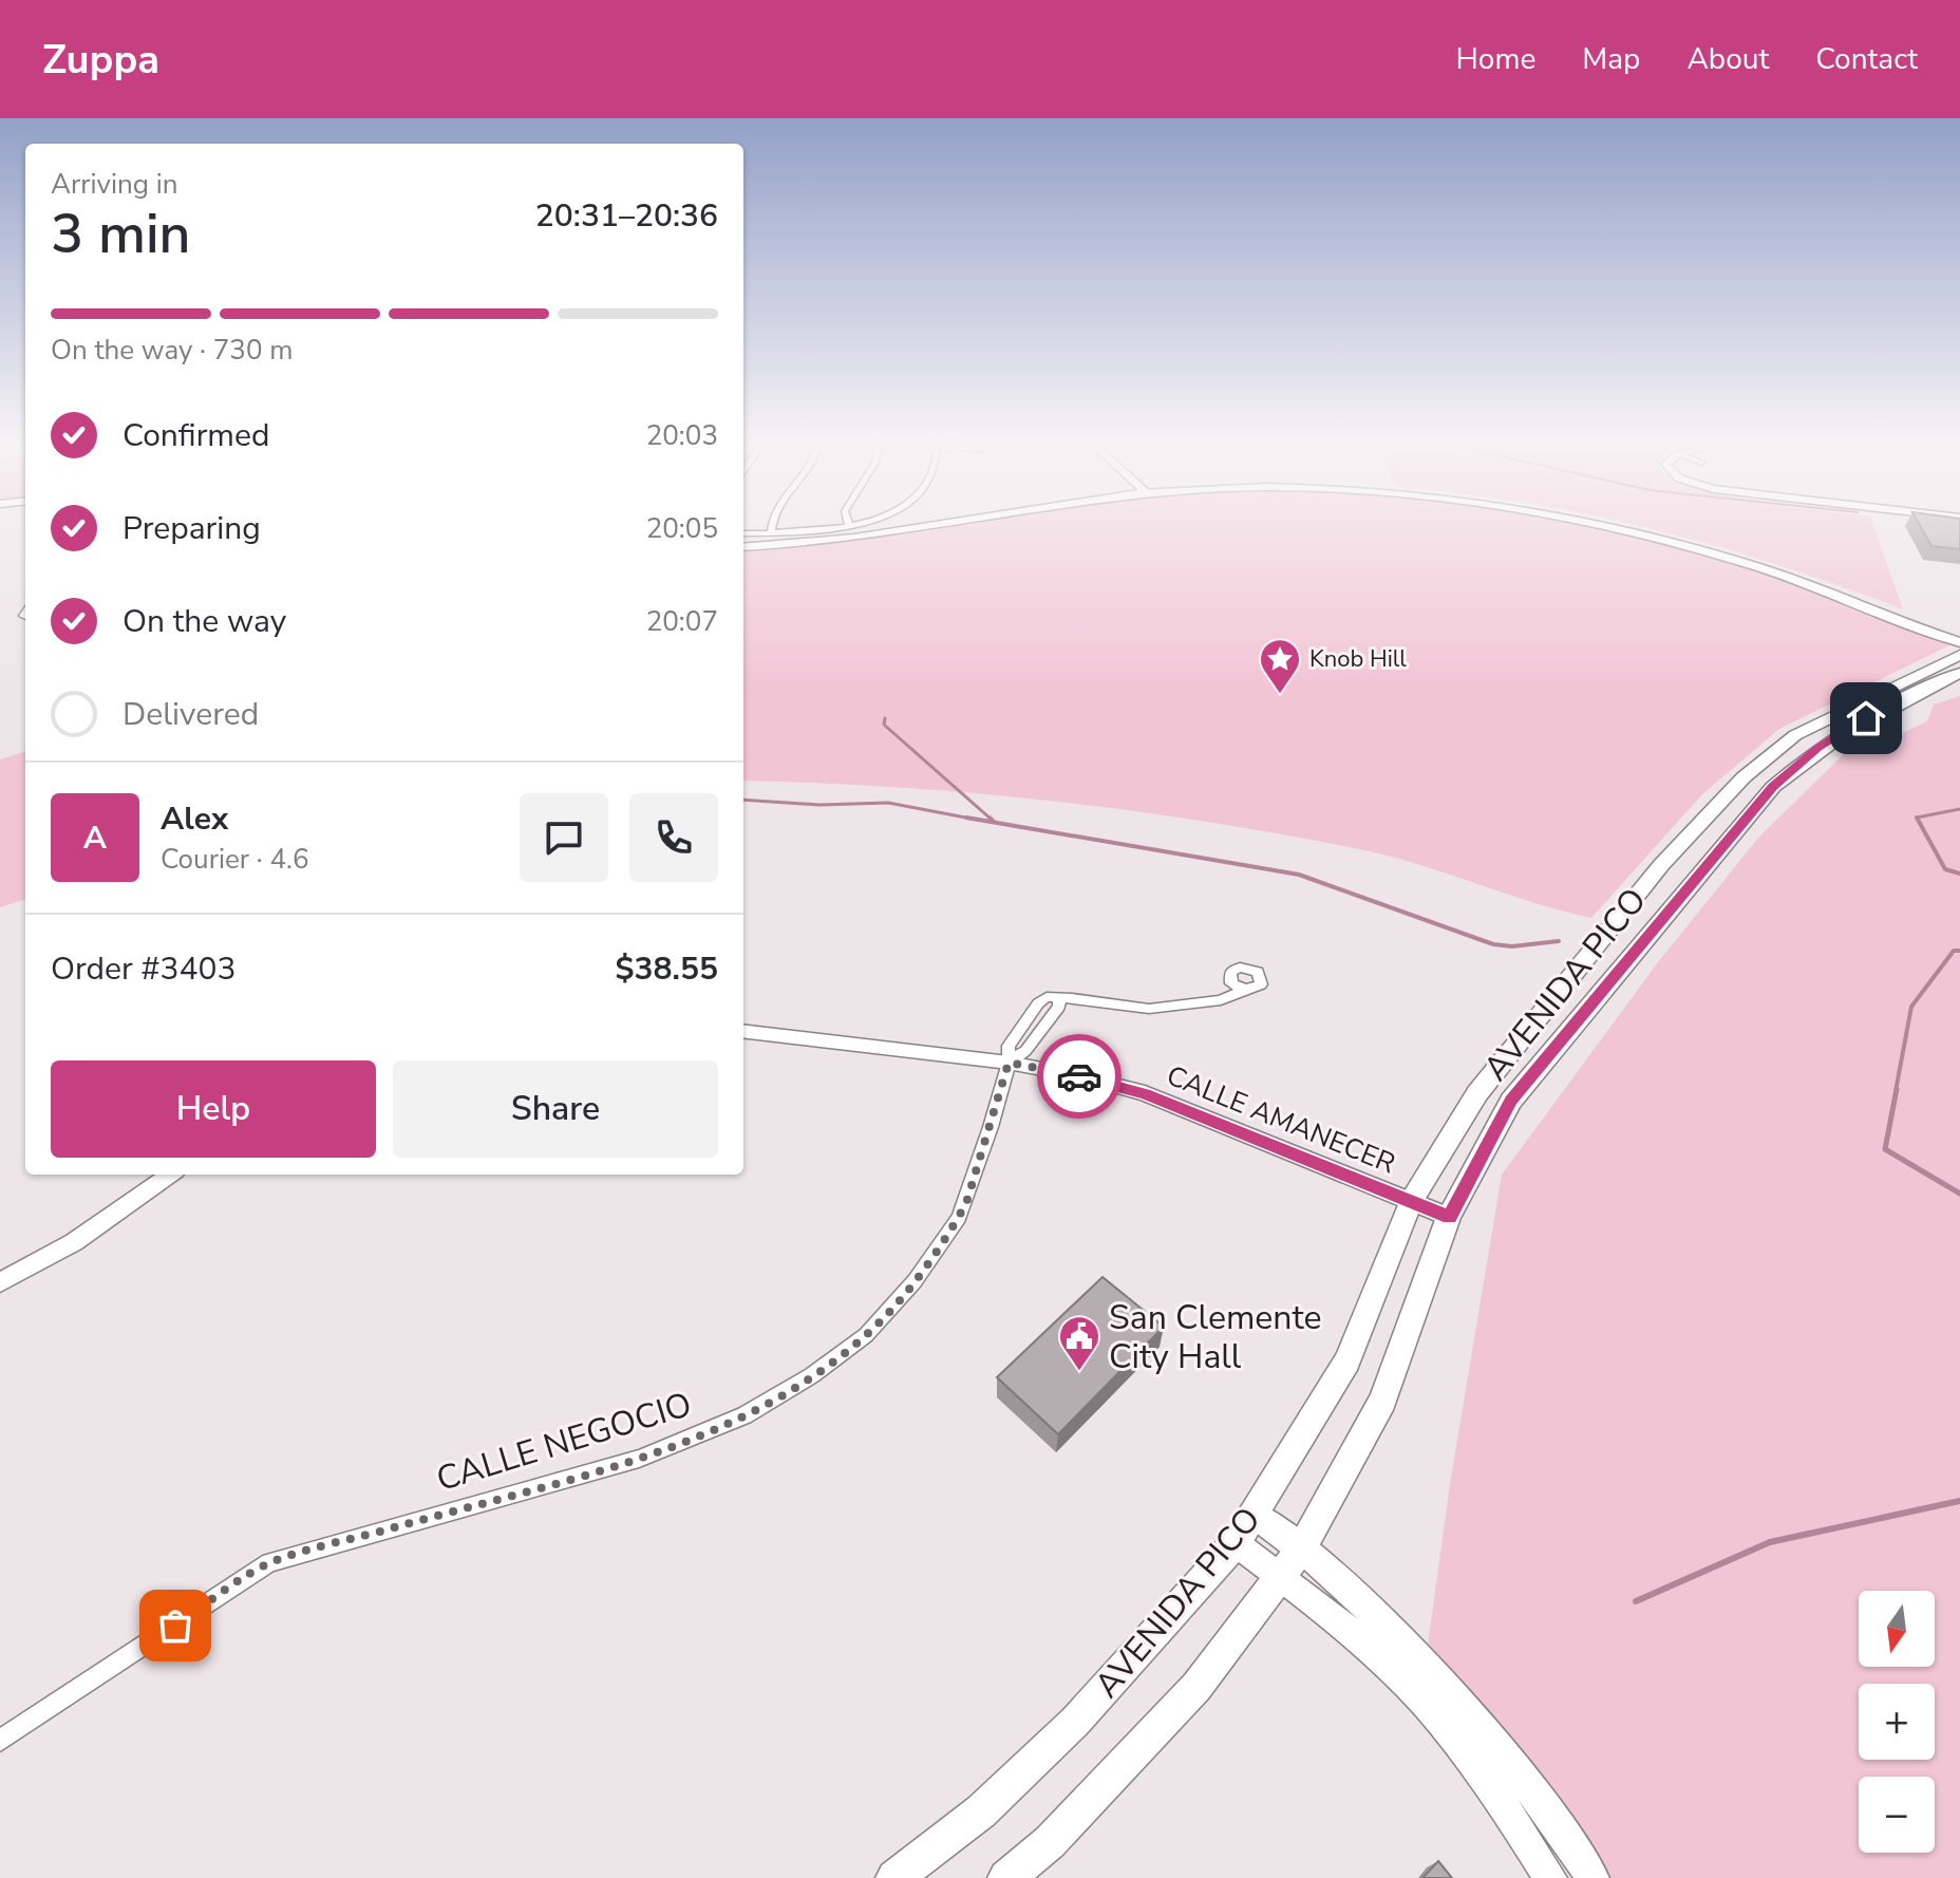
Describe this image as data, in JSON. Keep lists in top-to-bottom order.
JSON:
{
  "streets": {
    "highway": ["AVENIDA PICO"],
    "street": ["CALLE AMANECER", "CALLE NEGOCIO"]
  },
  "crossings": [
    ["AVENIDA PICO", "CALLE AMANECER"],
    ["CALLE AMANECER", "CALLE NEGOCIO"]
  ],
  "places": {
    "place": ["Knob Hill"],
    "public building": ["San Clemente City Hall"]
  },
  "north": "bottom",
  "page": {
    "header": "Zuppa",
    "nav": [
      "Home",
      "Map",
      "About",
      "Contact"
    ],
    "heading": ["3 min", "Arriving in", "20:31–20:36"],
    "panel": [
      "Alex",
      "Courier · 4.6",
      "Order #3403",
      "$38.55"
    ],
    "bar": "On the way · 730 m",
    "list": [
      ["Confirmed", "20:03"],
      ["Preparing", "20:05"],
      ["On the way", "20:07"],
      "Delivered"
    ],
    "round": "A",
    "buttons": ["Help", "Share"],
    "map_buttons": ["+", "−"]
  }
}
